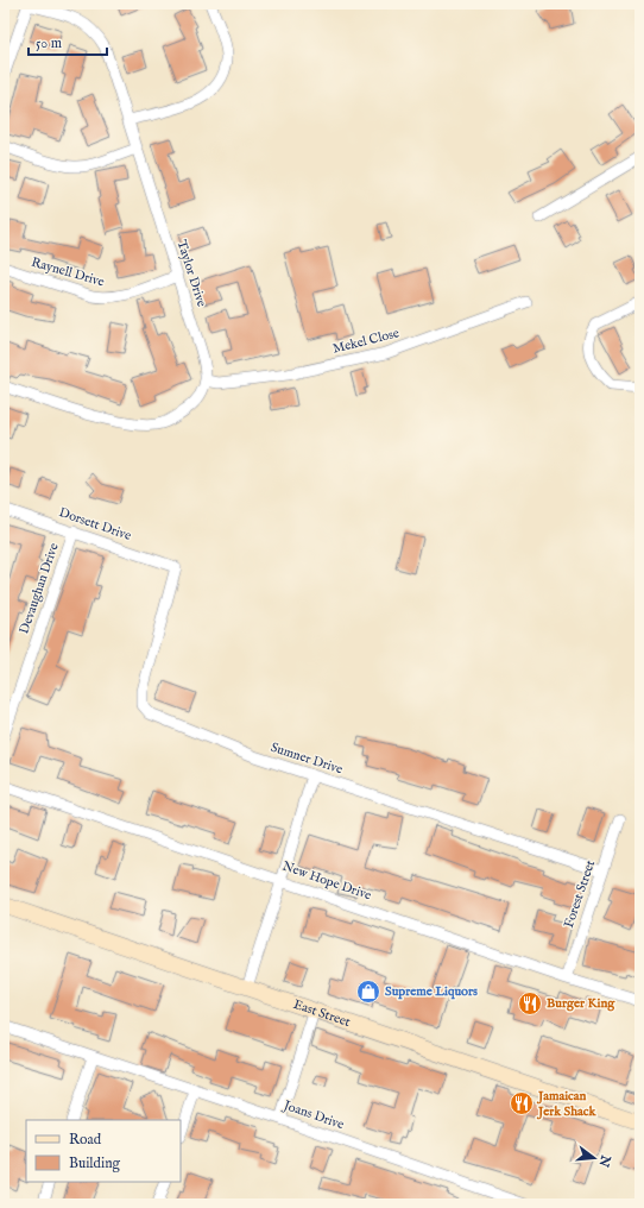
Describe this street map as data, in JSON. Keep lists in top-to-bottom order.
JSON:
{
  "streets": {
    "main road": ["East Street"],
    "street": [
      "Raynell Drive",
      "Taylor Drive",
      "Mekel Close",
      "Dorsett Drive",
      "Devaughan Drive",
      "Sumner Drive",
      "New Hope Drive",
      "Forest Street",
      "Joans Drive"
    ]
  },
  "crossings": [
    ["Raynell Drive", "Taylor Drive"],
    ["Taylor Drive", "Mekel Close"],
    ["Dorsett Drive", "Devaughan Drive"],
    ["Dorsett Drive", "Sumner Drive"],
    ["Sumner Drive", "Forest Street"],
    ["New Hope Drive", "Forest Street"]
  ],
  "places": {
    "shop": ["Supreme Liquors"],
    "restaurant": ["Burger King", "Jamaican Jerk Shack"]
  },
  "legend": ["Road", "Building"],
  "scale_bar": "50 m",
  "north": "right"
}
